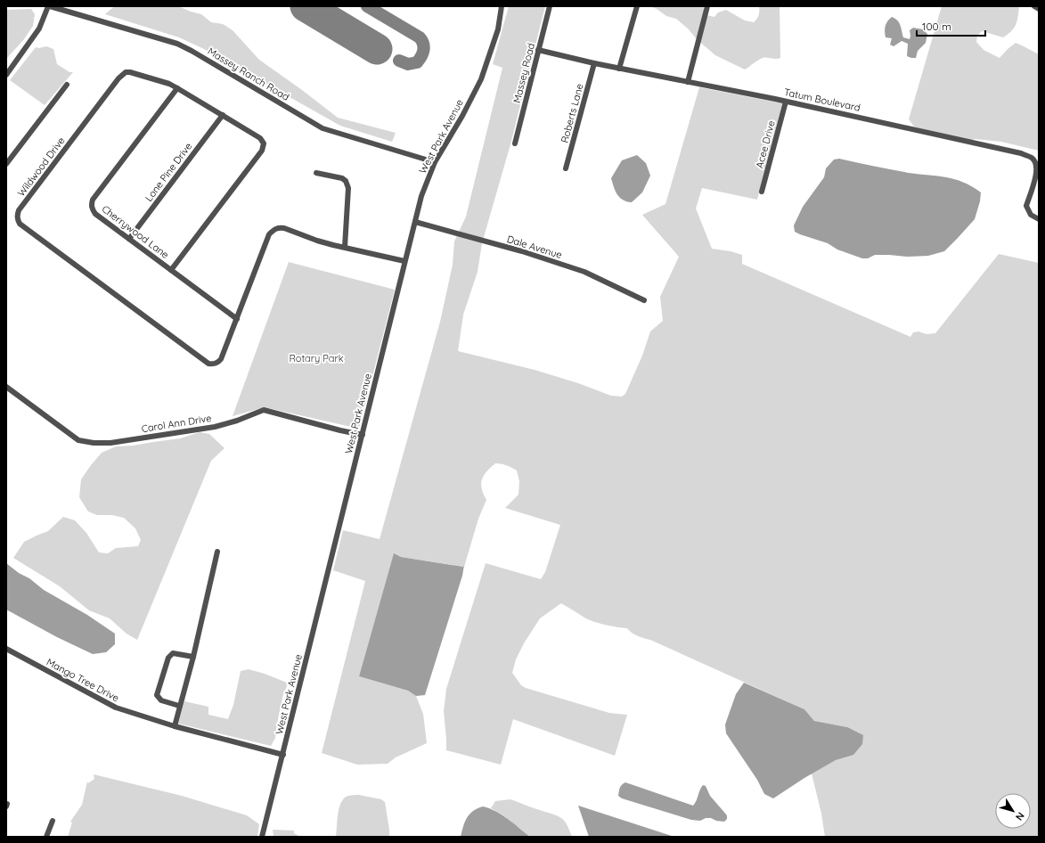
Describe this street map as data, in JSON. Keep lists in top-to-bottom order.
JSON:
{
  "streets": {
    "street": [
      "Massey Road",
      "Massey Ranch Road",
      "Tatum Boulevard",
      "Roberts Lane",
      "West Park Avenue",
      "Acee Drive",
      "Wildwood Drive",
      "Lone Pine Drive",
      "Cherrywood Lane",
      "Dale Avenue",
      "Carol Ann Drive",
      "Mango Tree Drive"
    ]
  },
  "crossings": [
    ["Massey Road", "Tatum Boulevard"],
    ["Massey Ranch Road", "West Park Avenue"],
    ["Tatum Boulevard", "Roberts Lane"],
    ["Tatum Boulevard", "Acee Drive"],
    ["West Park Avenue", "Wildwood Drive"],
    ["West Park Avenue", "Dale Avenue"],
    ["West Park Avenue", "Carol Ann Drive"],
    ["West Park Avenue", "Mango Tree Drive"],
    ["Wildwood Drive", "Lone Pine Drive"],
    ["Wildwood Drive", "Cherrywood Lane"],
    ["Lone Pine Drive", "Cherrywood Lane"]
  ],
  "parks": ["Rotary Park"],
  "scale_bar": "100 m",
  "north": "bottom right"
}
